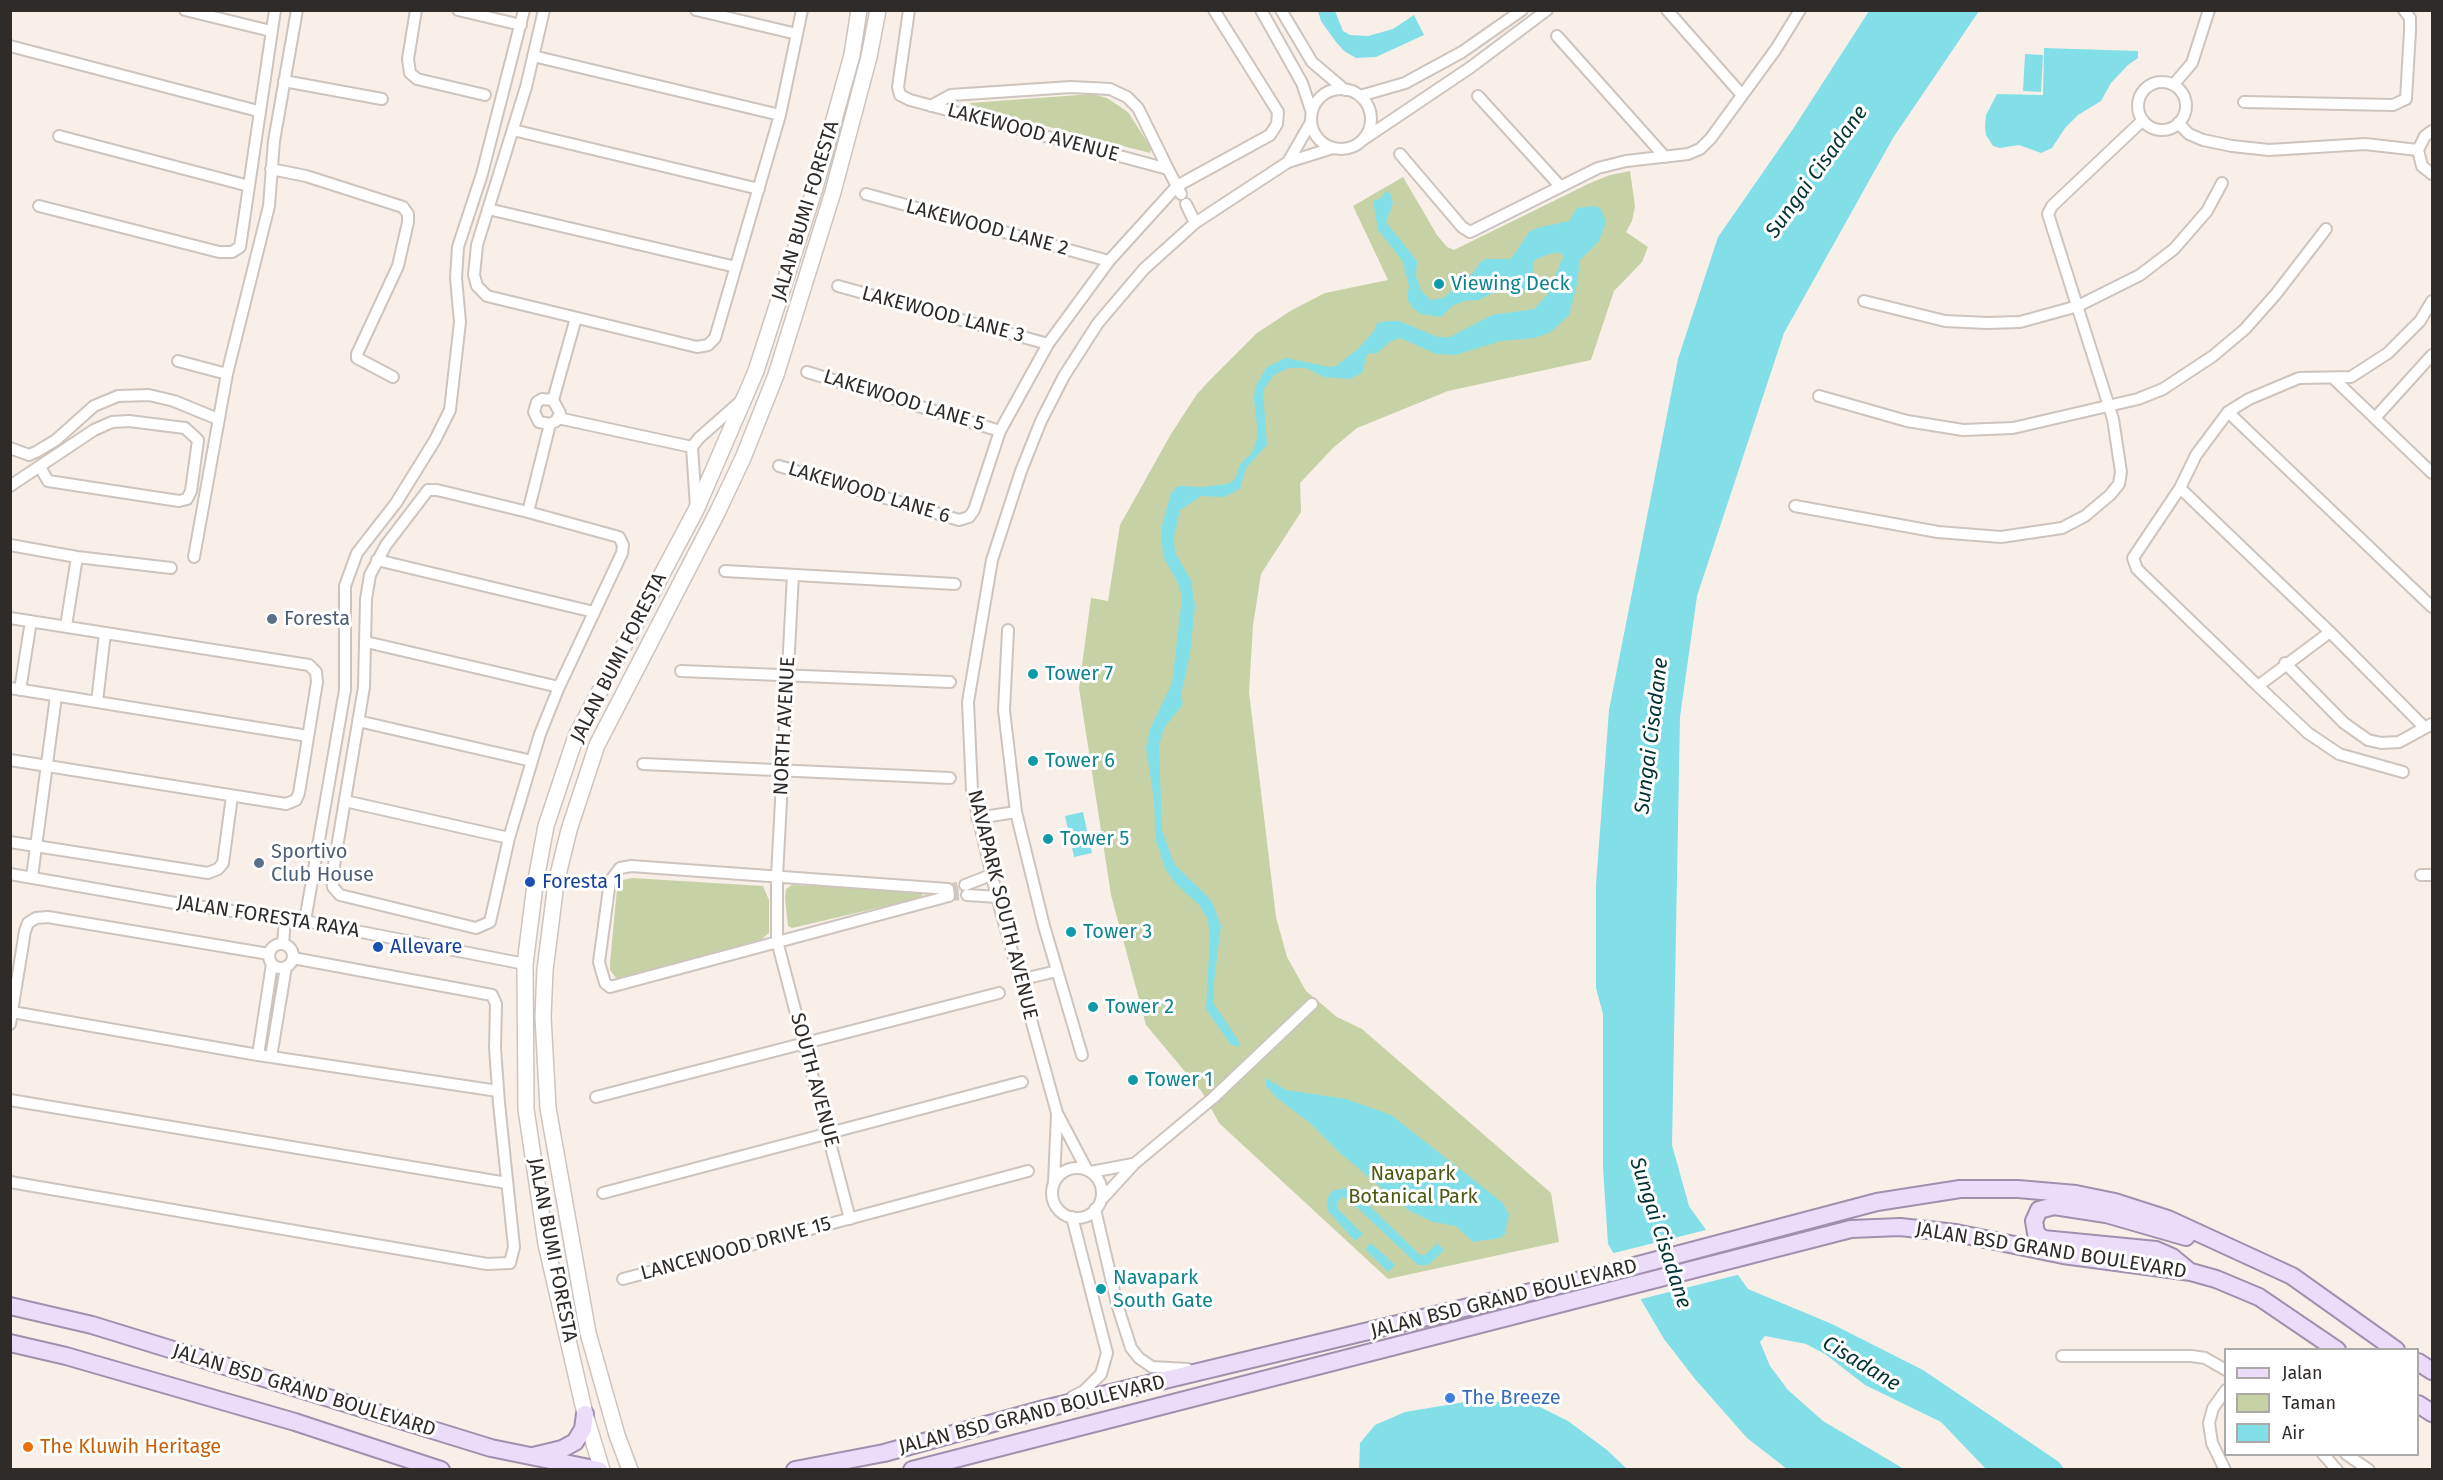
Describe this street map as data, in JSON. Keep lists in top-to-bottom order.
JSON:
{
  "streets": {
    "main road": ["JALAN BUMI FORESTA", "JALAN BSD GRAND BOULEVARD"],
    "street": [
      "LAKEWOOD AVENUE",
      "LAKEWOOD LANE 2",
      "LAKEWOOD LANE 3",
      "LAKEWOOD LANE 5",
      "LAKEWOOD LANE 6",
      "NORTH AVENUE",
      "NAVAPARK SOUTH AVENUE",
      "JALAN FORESTA RAYA",
      "SOUTH AVENUE",
      "LANCEWOOD DRIVE 15"
    ]
  },
  "crossings": [
    ["JALAN BUMI FORESTA", "JALAN FORESTA RAYA"],
    ["JALAN BUMI FORESTA", "JALAN BSD GRAND BOULEVARD"],
    ["LAKEWOOD LANE 5", "LAKEWOOD LANE 6"],
    ["NORTH AVENUE", "SOUTH AVENUE"],
    ["SOUTH AVENUE", "LANCEWOOD DRIVE 15"]
  ],
  "water": ["Sungai Cisadane", "Cisadane"],
  "parks": ["Navapark Botanical Park"],
  "places": [
    "Viewing Deck",
    "Foresta",
    "Tower 7",
    "Tower 6",
    "Tower 5",
    "Sportivo Club House",
    "Foresta 1",
    "Tower 3",
    "Allevare",
    "Tower 2",
    "Tower 1",
    "Navapark South Gate",
    "The Breeze",
    "The Kluwih Heritage"
  ],
  "legend": ["Jalan", "Taman", "Air"]
}
